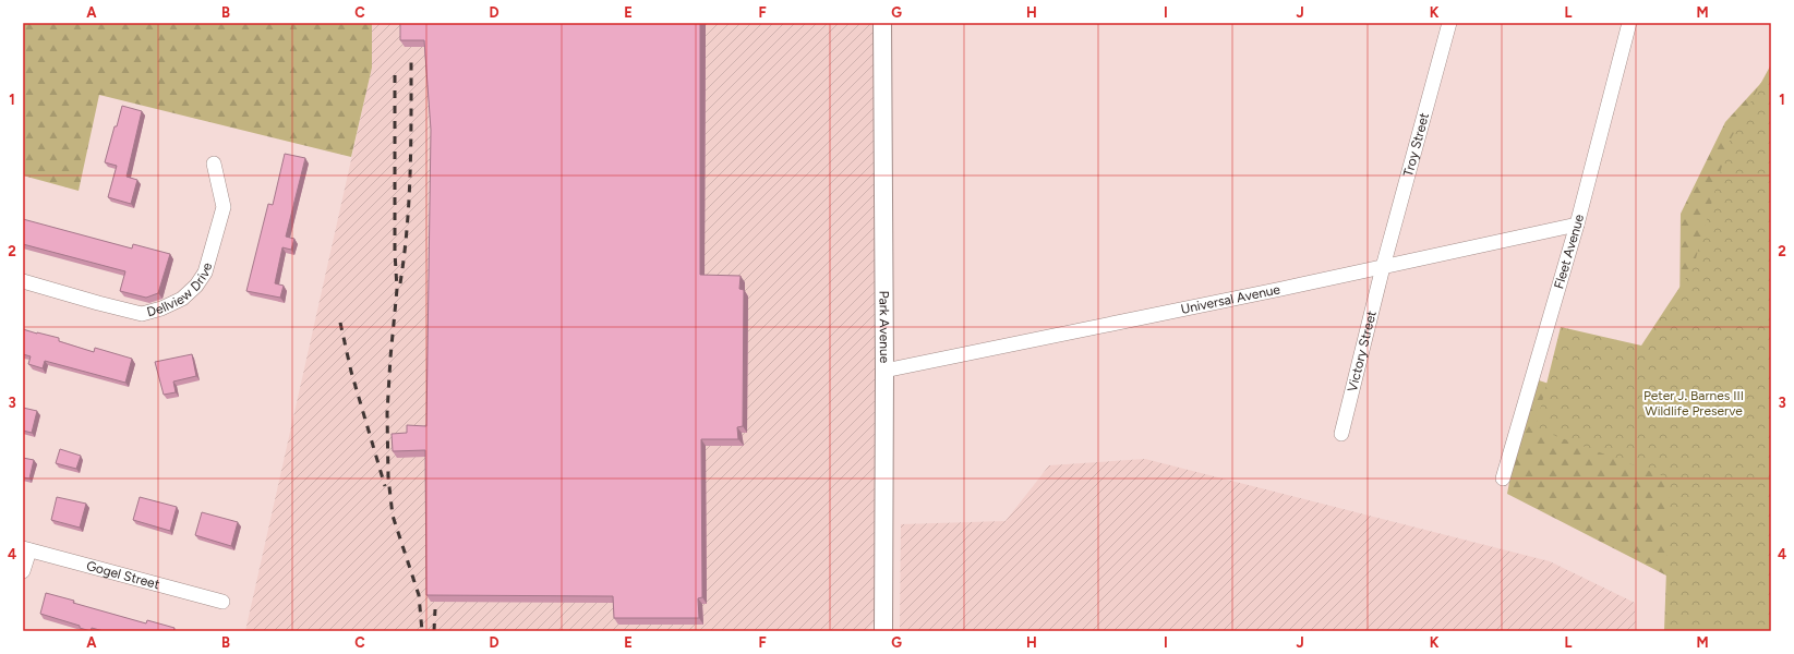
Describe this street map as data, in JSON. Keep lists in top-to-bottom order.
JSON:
{
  "streets": {
    "street": [
      "Troy Street",
      "Fleet Avenue",
      "Dellview Drive",
      "Universal Avenue",
      "Park Avenue",
      "Victory Street",
      "Gogel Street"
    ]
  },
  "crossings": [
    ["Troy Street", "Universal Avenue"],
    ["Troy Street", "Victory Street"],
    ["Fleet Avenue", "Universal Avenue"],
    ["Universal Avenue", "Park Avenue"],
    ["Universal Avenue", "Victory Street"]
  ],
  "parks": ["Peter J. Barnes III Wildlife Preserve"],
  "grid": {
    "columns": [
      "A",
      "B",
      "C",
      "D",
      "E",
      "F",
      "G",
      "H",
      "I",
      "J",
      "K",
      "L",
      "M"
    ],
    "rows": [
      "1",
      "2",
      "3",
      "4"
    ]
  }
}
